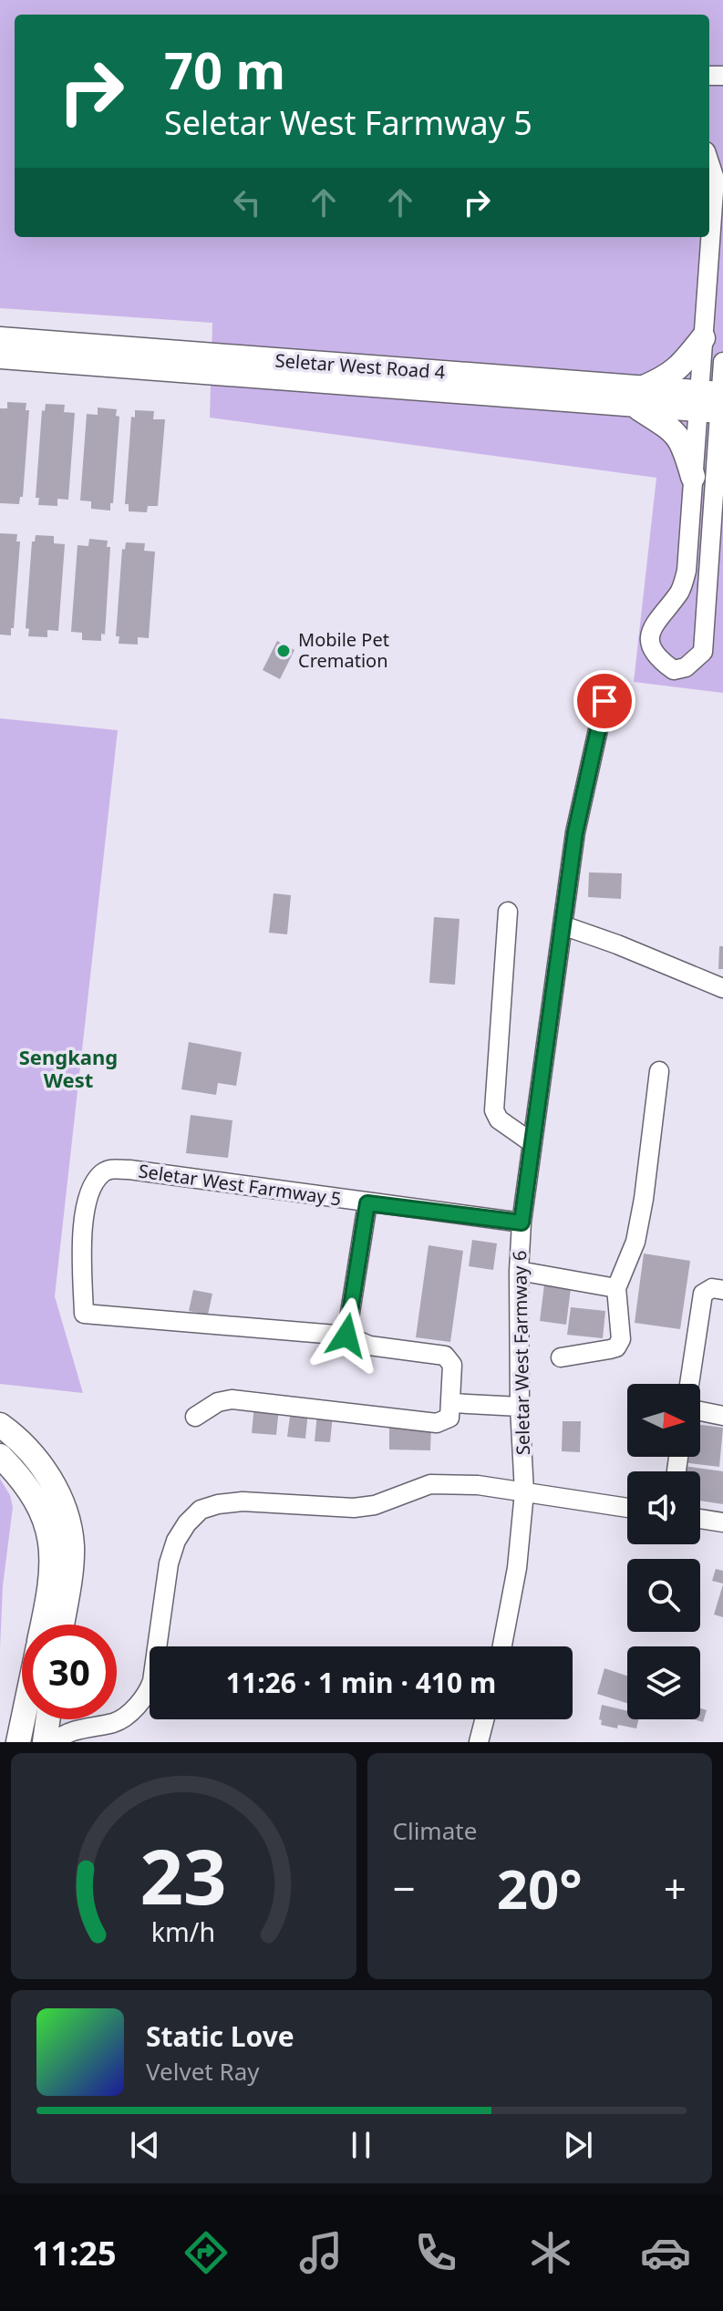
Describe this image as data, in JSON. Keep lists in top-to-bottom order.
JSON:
{
  "streets": {
    "main road": ["Seletar West Road 4"],
    "street": ["Seletar West Farmway 5", "Seletar West Farmway 6"]
  },
  "crossings": [
    ["Seletar West Farmway 5", "Seletar West Farmway 6"]
  ],
  "districts": ["Sengkang West"],
  "places": ["Mobile Pet Cremation"],
  "north": "right",
  "page": {
    "turn": ["70 m", "Seletar West Farmway 5"],
    "limit": "30",
    "trip": "11:26 · 1 min · 410 m",
    "tile": "Climate",
    "heat": ["−", "20°", "+"],
    "song": ["Static Love", "Velvet Ray"],
    "tabs": "11:25",
    "gauge": ["23", "km/h"]
  }
}
